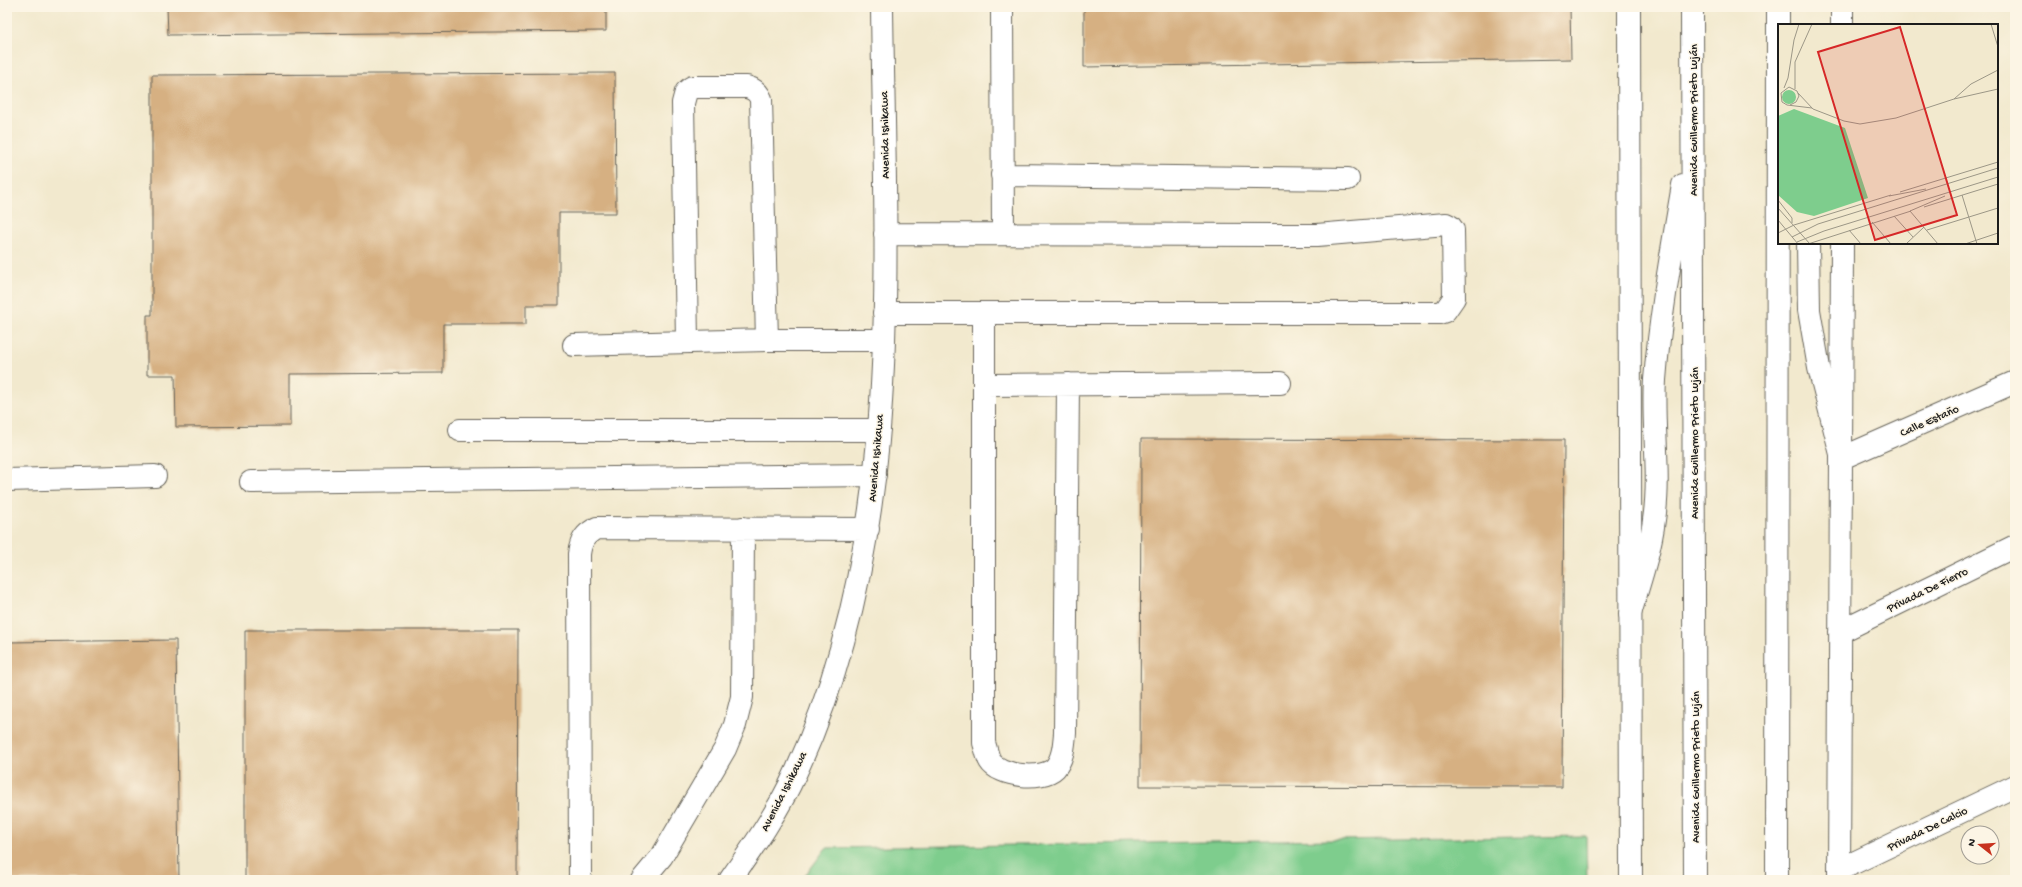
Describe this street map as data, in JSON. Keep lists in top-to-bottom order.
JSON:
{
  "streets": {
    "street": [
      "Avenida Guillermo Prieto Luján",
      "Avenida Ishikawa",
      "Calle Estaño",
      "Privada De Fierro",
      "Privada De Calcio"
    ]
  },
  "north": "left"
}
